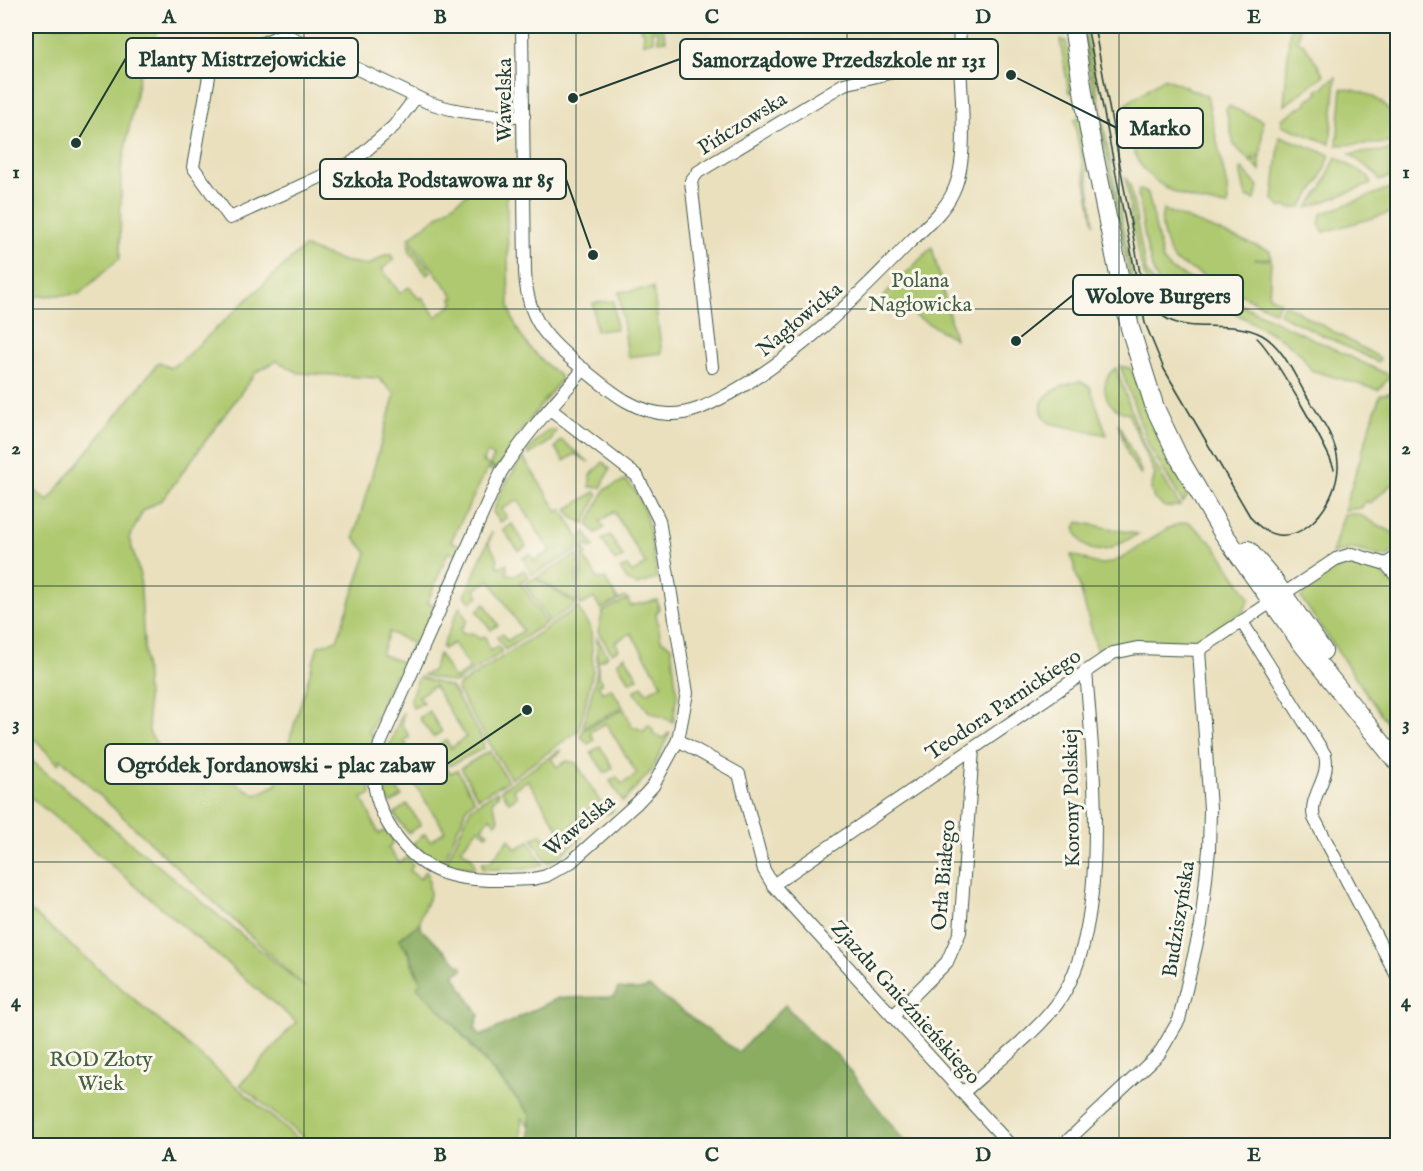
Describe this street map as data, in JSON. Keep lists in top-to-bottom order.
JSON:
{
  "streets": {
    "street": [
      "Wawelska",
      "Pińczowska",
      "Nagłowicka",
      "Teodora Parnickiego",
      "Korony Polskiej",
      "Orła Białego",
      "Budziszyńska",
      "Zjazdu Gnieźnieńskiego"
    ]
  },
  "crossings": [
    ["Wawelska", "Nagłowicka"],
    ["Wawelska", "Zjazdu Gnieźnieńskiego"],
    ["Pińczowska", "Nagłowicka"],
    ["Teodora Parnickiego", "Korony Polskiej"],
    ["Teodora Parnickiego", "Orła Białego"],
    ["Teodora Parnickiego", "Budziszyńska"],
    ["Teodora Parnickiego", "Zjazdu Gnieźnieńskiego"],
    ["Korony Polskiej", "Zjazdu Gnieźnieńskiego"],
    ["Orła Białego", "Zjazdu Gnieźnieńskiego"]
  ],
  "parks": ["Polana Nagłowicka", "ROD Złoty Wiek"],
  "places": [
    "Marko",
    "Samorządowe Przedszkole nr 131",
    "Planty Mistrzejowickie",
    "Szkoła Podstawowa nr 85",
    "Wolove Burgers",
    "Ogródek Jordanowski - plac zabaw"
  ],
  "grid": {
    "columns": [
      "A",
      "B",
      "C",
      "D",
      "E"
    ],
    "rows": [
      "1",
      "2",
      "3",
      "4"
    ]
  }
}
